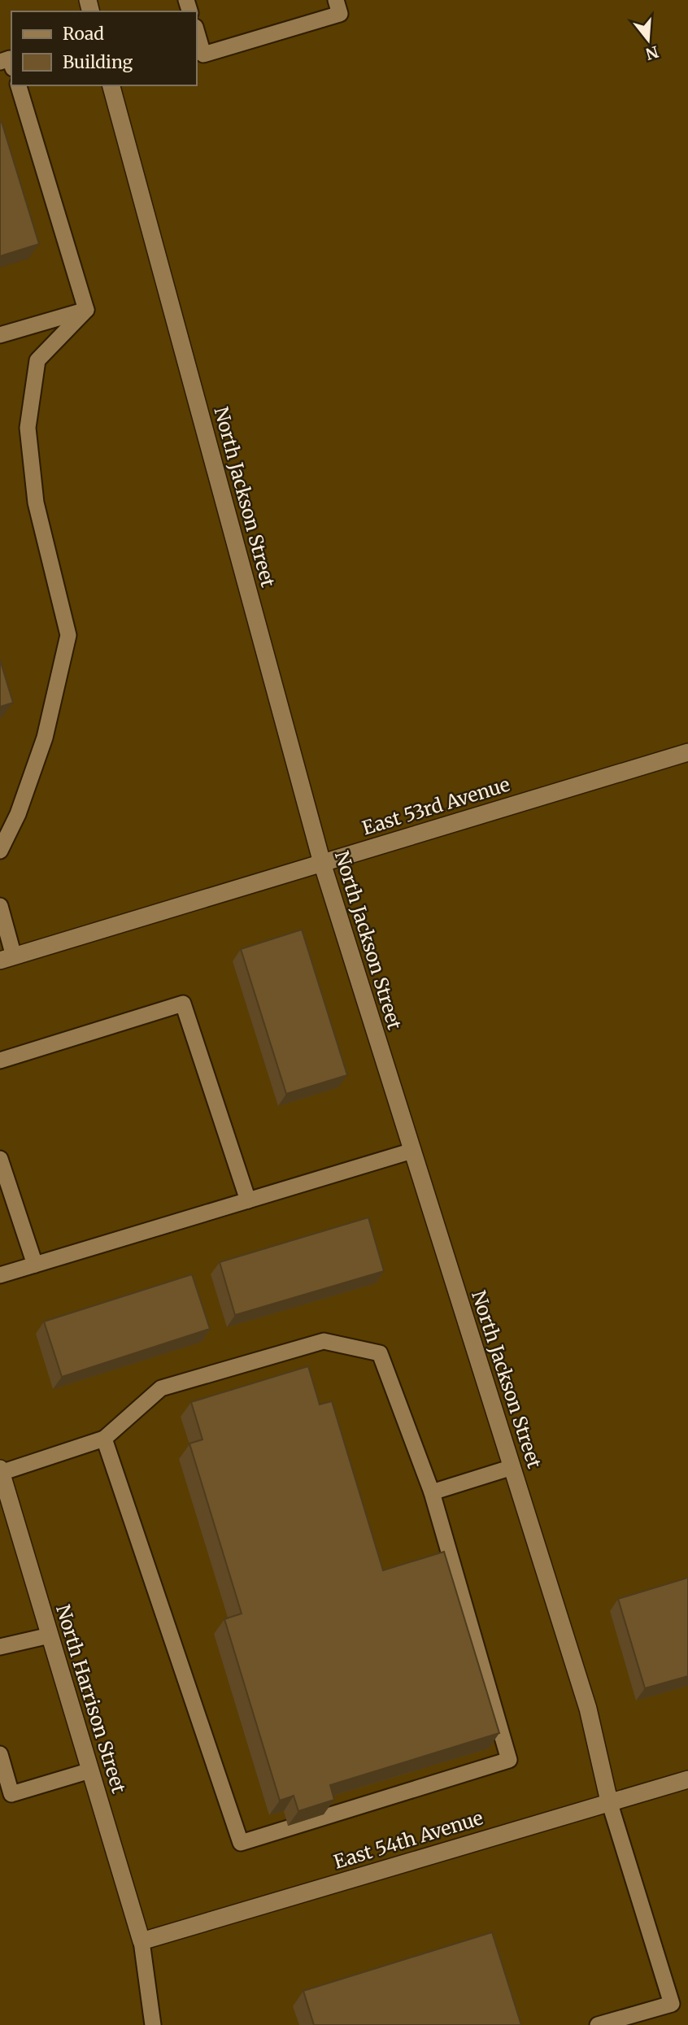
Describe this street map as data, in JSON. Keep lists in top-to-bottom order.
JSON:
{
  "streets": {
    "street": [
      "North Jackson Street",
      "East 53rd Avenue",
      "North Harrison Street",
      "East 54th Avenue"
    ]
  },
  "crossings": [
    ["North Jackson Street", "East 53rd Avenue"],
    ["North Jackson Street", "East 54th Avenue"],
    ["North Harrison Street", "East 54th Avenue"]
  ],
  "legend": ["Road", "Building"],
  "north": "bottom"
}
